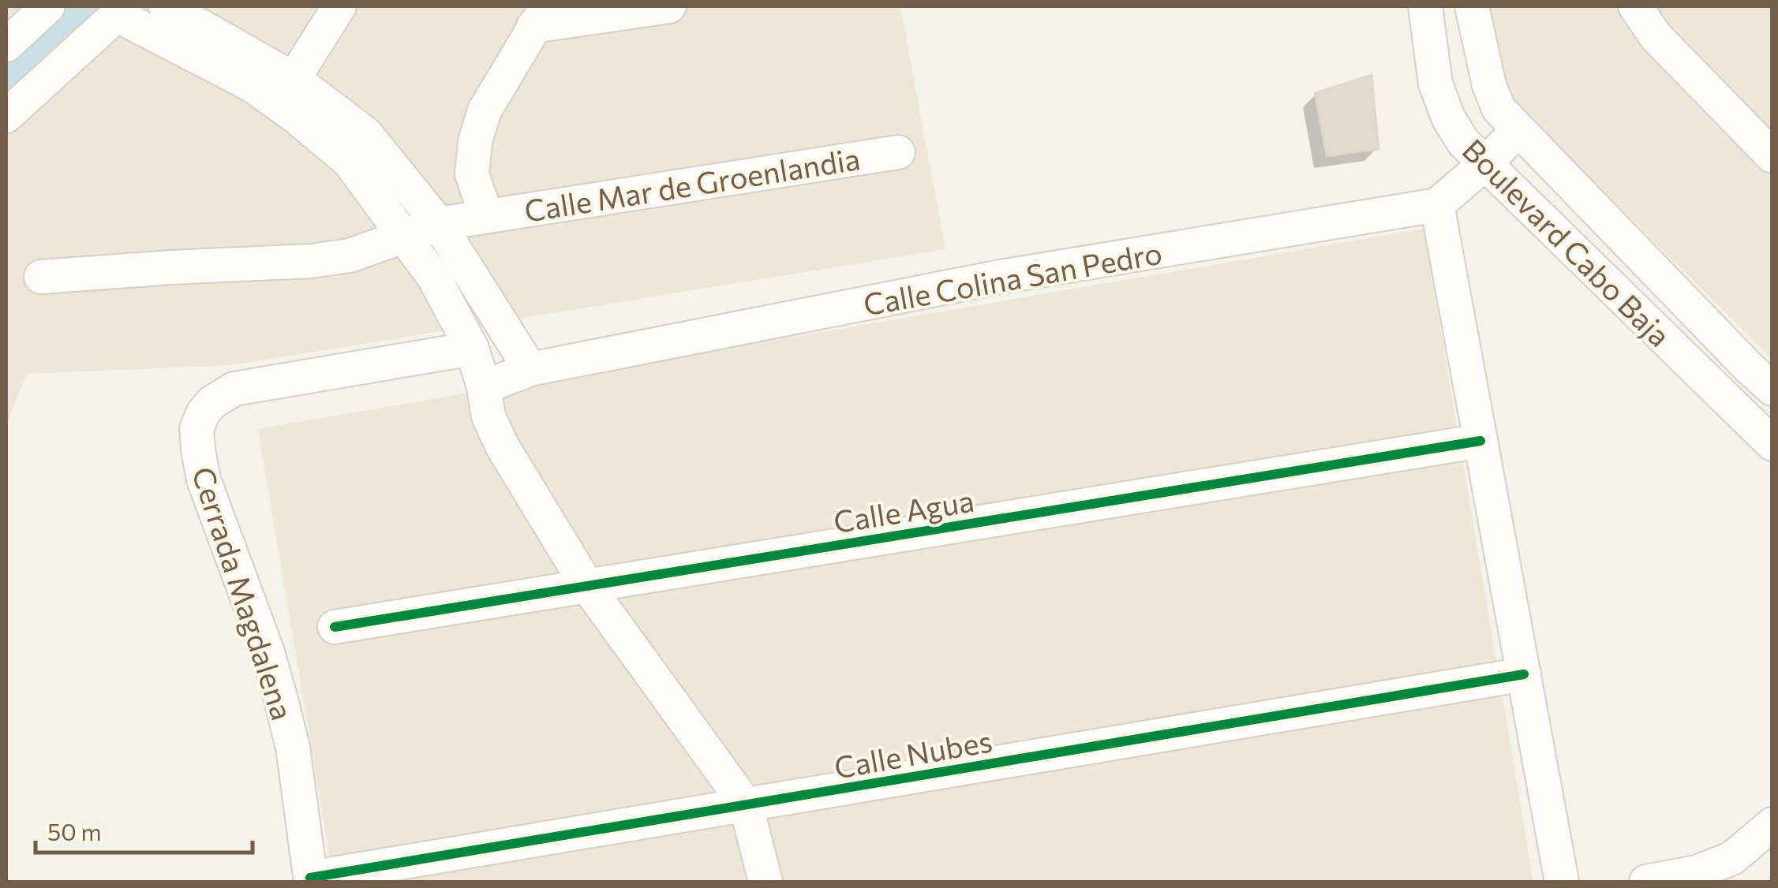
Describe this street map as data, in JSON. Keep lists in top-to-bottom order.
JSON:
{
  "streets": {
    "street": [
      "Calle Mar de Groenlandia",
      "Boulevard Cabo Baja",
      "Calle Colina San Pedro",
      "Calle Agua",
      "Cerrada Magdalena",
      "Calle Nubes"
    ]
  },
  "crossings": [
    ["Cerrada Magdalena", "Calle Nubes"]
  ],
  "scale_bar": "50 m"
}
